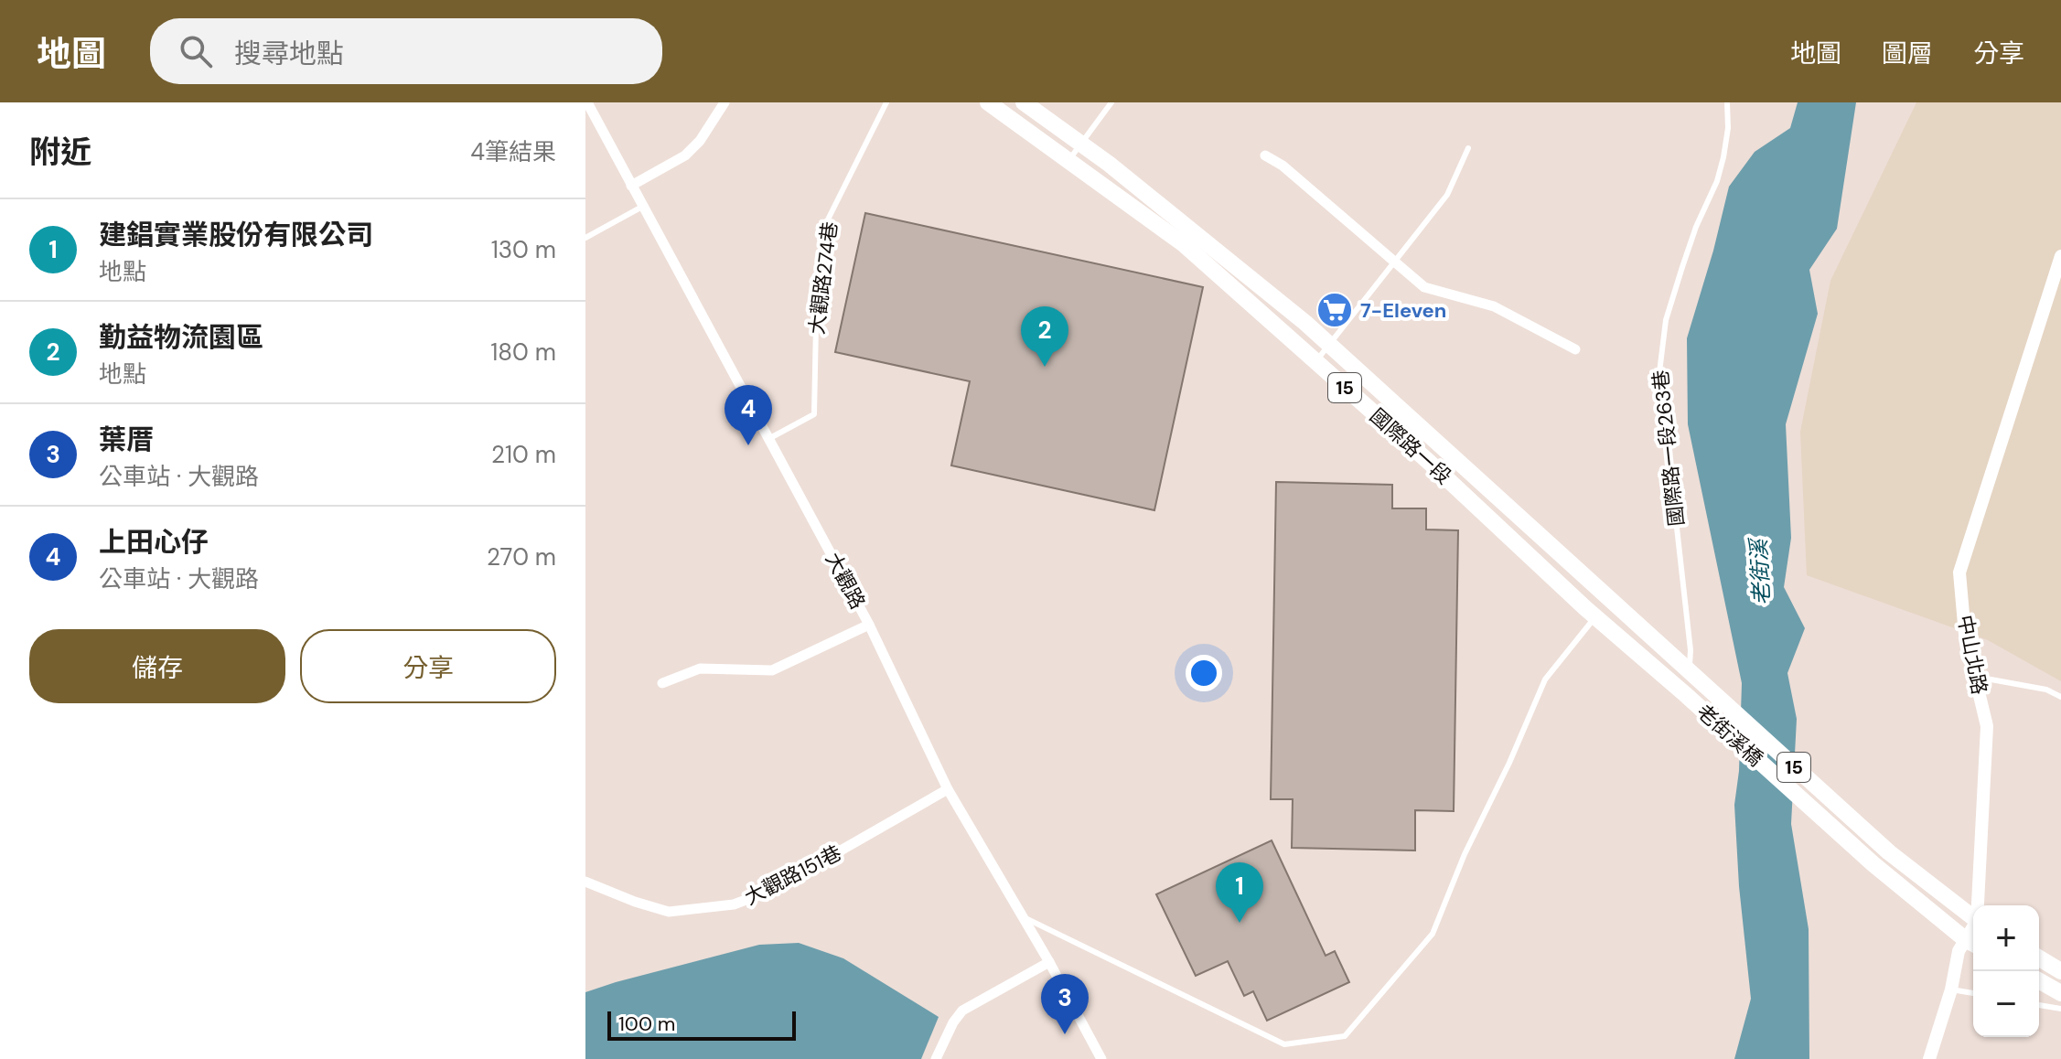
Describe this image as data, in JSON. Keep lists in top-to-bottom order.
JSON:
{
  "streets": {
    "main road": ["15", "國際路一段", "老街溪橋"],
    "street": ["大觀路", "中山北路", "大觀路151巷"],
    "lane": ["大觀路274巷", "國際路一段263巷"]
  },
  "crossings": [
    ["大觀路274巷", "大觀路"],
    ["國際路一段", "國際路一段263巷"],
    ["國際路一段", "老街溪橋"],
    ["國際路一段263巷", "老街溪橋"],
    ["大觀路", "大觀路151巷"]
  ],
  "water": ["老街溪"],
  "places": {
    "supermarket": ["7-Eleven"]
  },
  "scale_bar": "100 m",
  "page": {
    "header": "地圖",
    "search": "搜尋地點",
    "nav": ["地圖", "圖層", "分享"],
    "heading": ["附近", "4筆結果"],
    "list": [
      {
        "mark": "1",
        "name": "建錩實業股份有限公司",
        "note": "地點",
        "value": "130 m"
      },
      {
        "mark": "2",
        "name": "勤益物流園區",
        "note": "地點",
        "value": "180 m"
      },
      {
        "mark": "3",
        "name": "葉厝",
        "note": "公車站 · 大觀路",
        "value": "210 m"
      },
      {
        "mark": "4",
        "name": "上田心仔",
        "note": "公車站 · 大觀路",
        "value": "270 m"
      }
    ],
    "pins": [
      "2",
      "4",
      "1",
      "3"
    ],
    "buttons": ["儲存", "分享"],
    "map_buttons": ["+", "−"],
    "scale": "100 m"
  }
}
